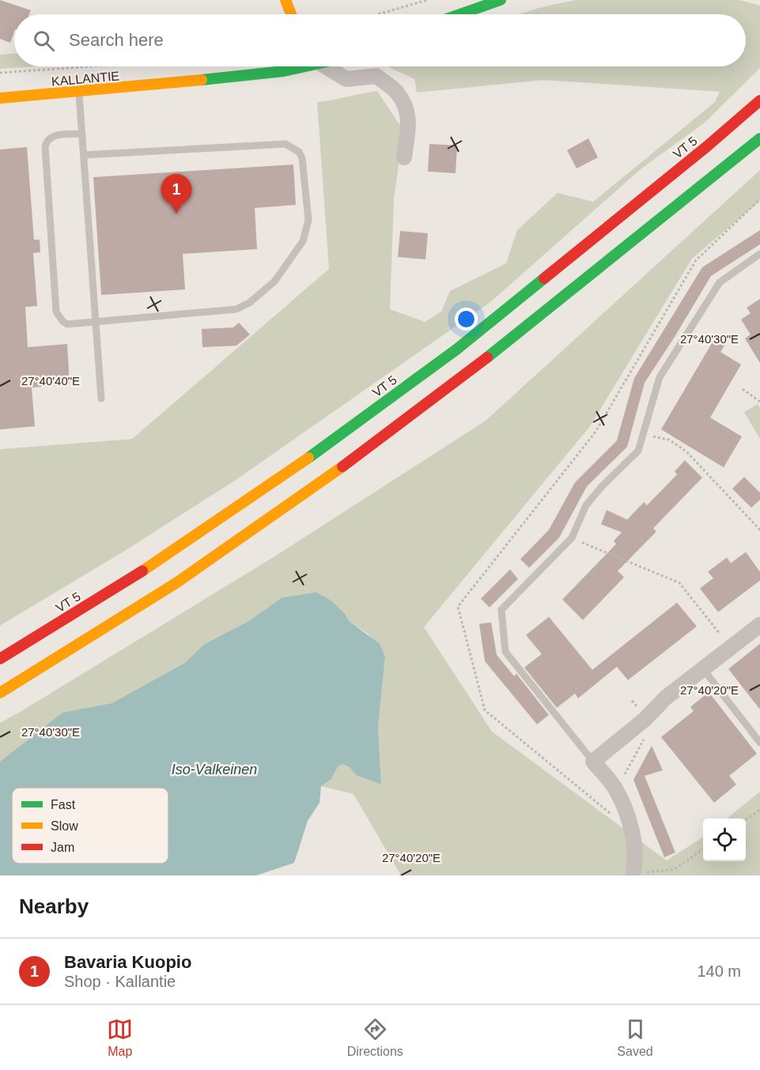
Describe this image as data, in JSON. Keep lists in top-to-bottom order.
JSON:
{
  "streets": {
    "main road": ["KALLANTIE", "VT 5"]
  },
  "water": ["Iso-Valkeinen"],
  "legend": ["Fast", "Slow", "Jam"],
  "page": {
    "search": "Search here",
    "pins": "1",
    "heading": "Nearby",
    "list": [
      {
        "mark": "1",
        "name": "Bavaria Kuopio",
        "note": "Shop · Kallantie",
        "value": "140 m"
      }
    ],
    "nav": ["Map", "Directions", "Saved"]
  },
  "coordinates": ["27°40'30\"E", "27°40'40\"E", "27°40'20\"E"]
}
